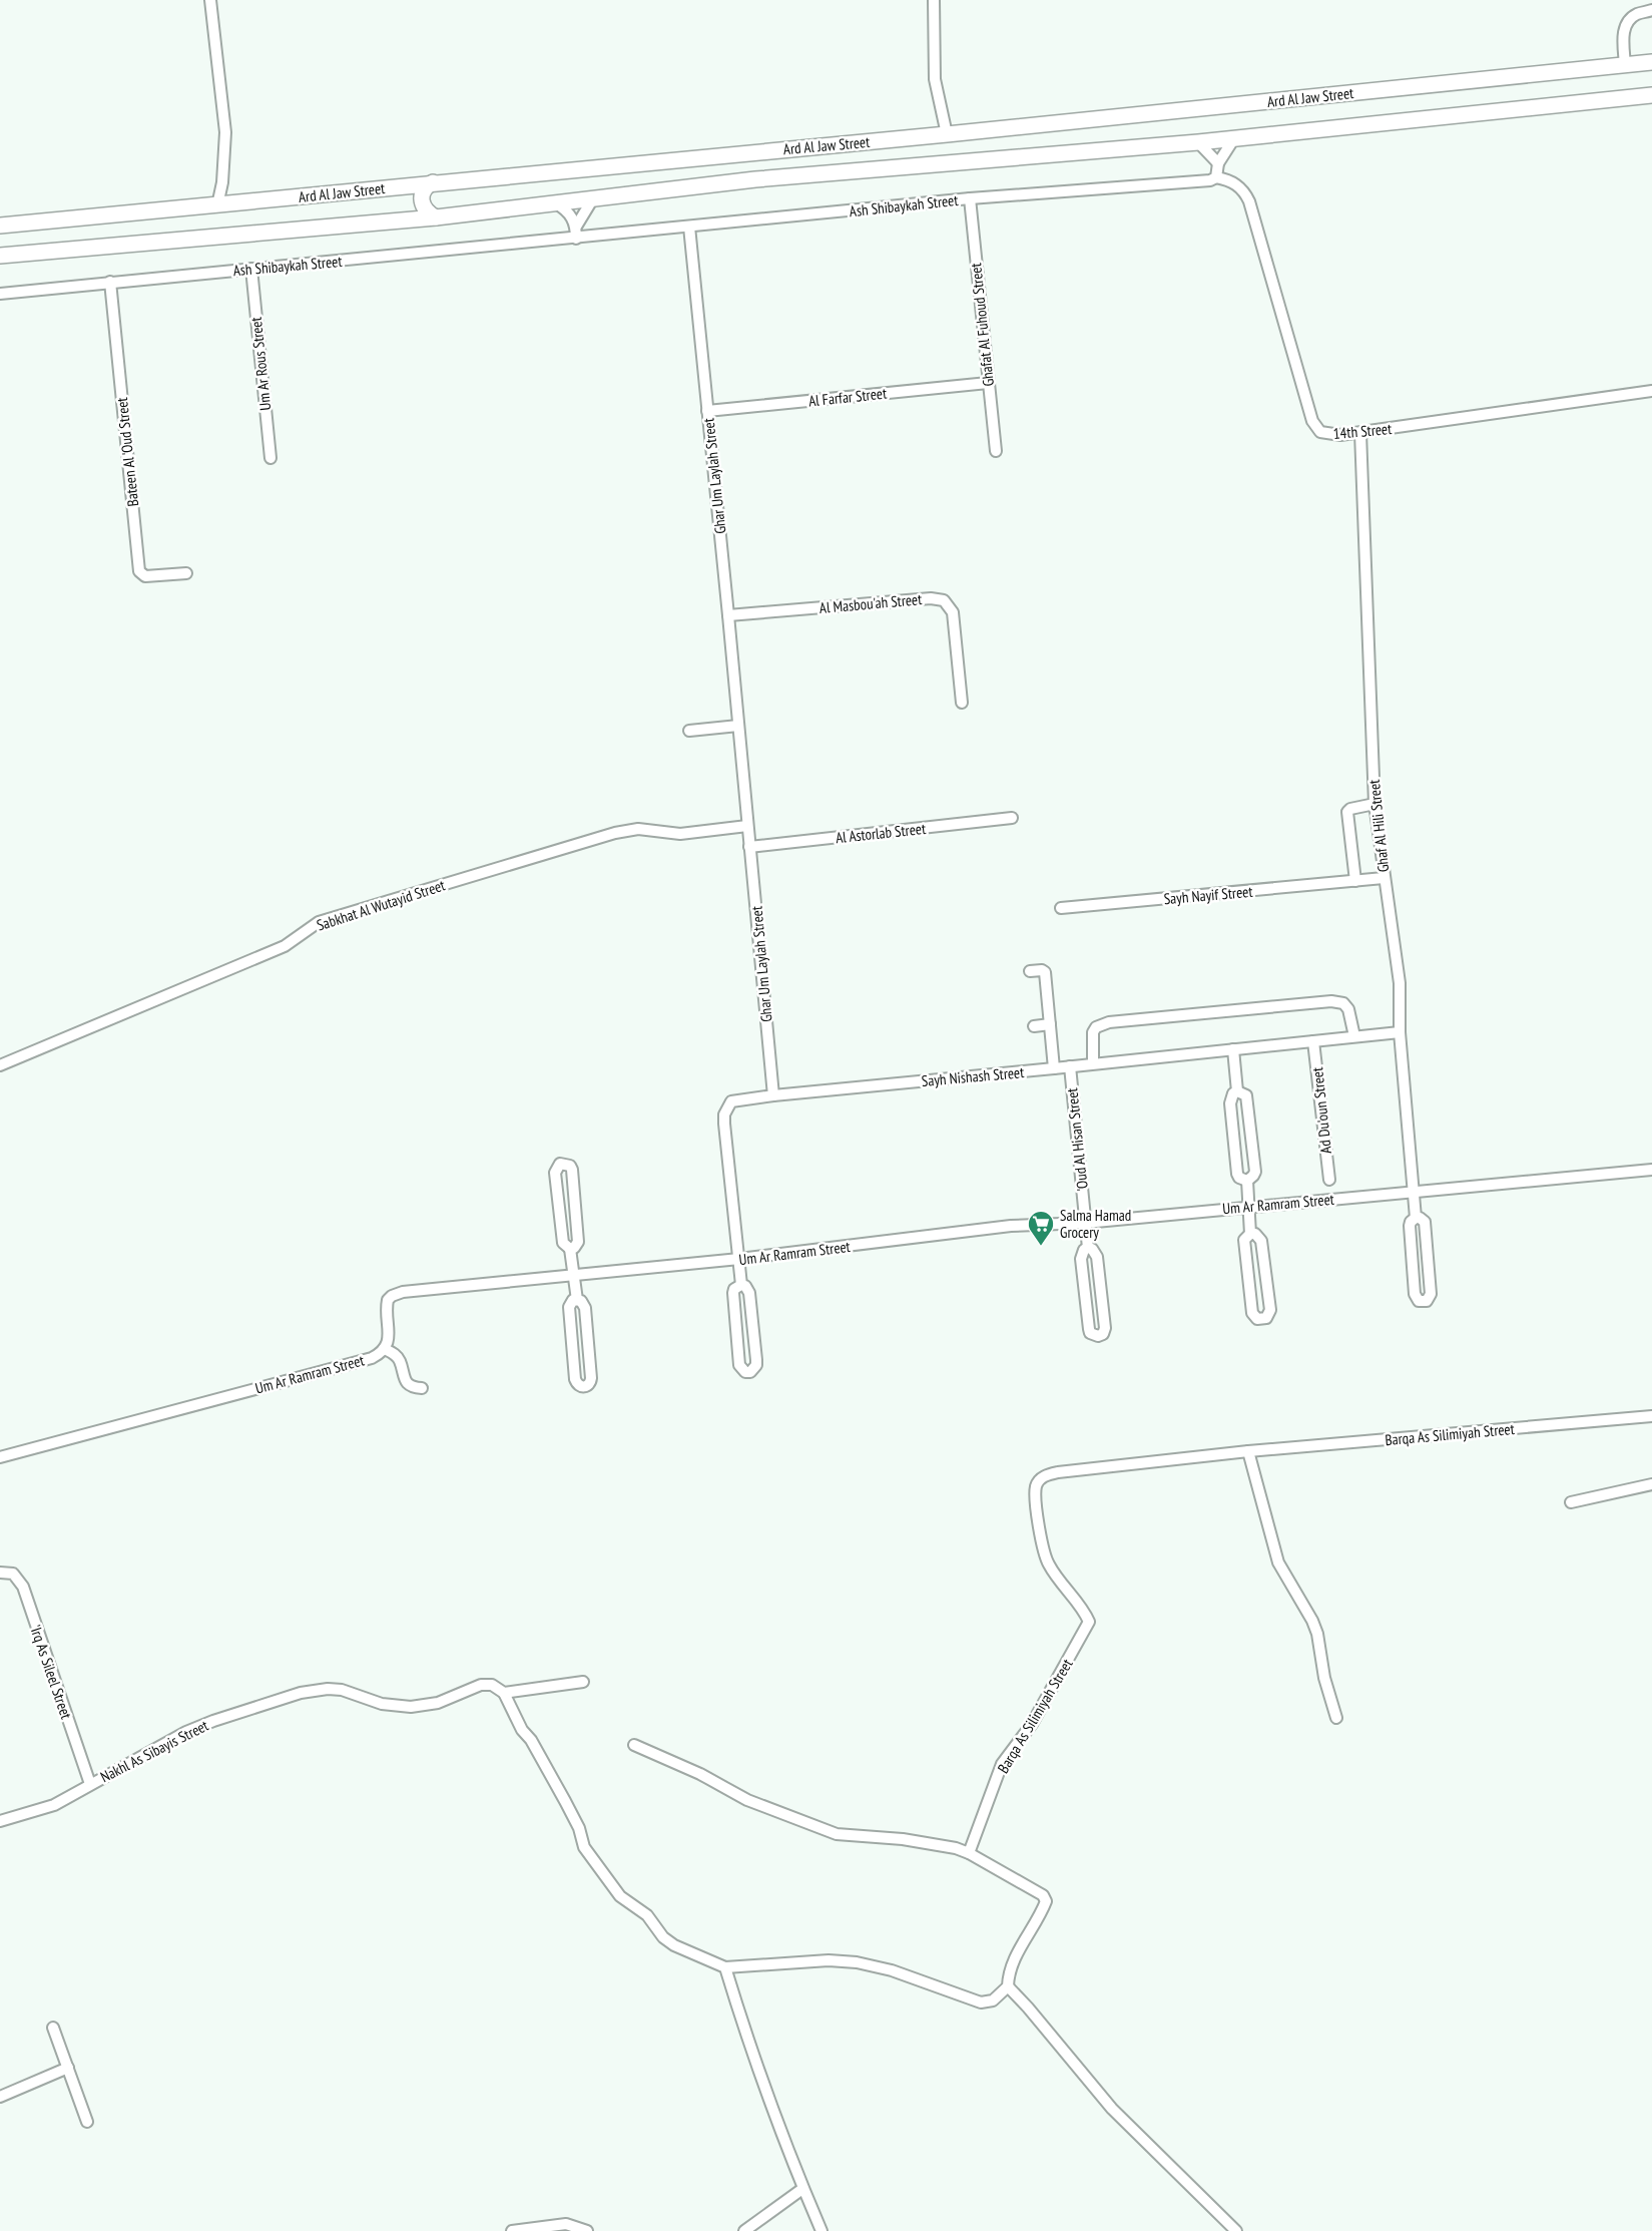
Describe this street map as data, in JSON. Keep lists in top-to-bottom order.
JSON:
{
  "streets": {
    "main road": ["Ard Al Jaw Street"],
    "street": [
      "Ash Shibaykah Street",
      "Ghafat Al Fuhoud Street",
      "Um Ar Rous Street",
      "Al Farfar Street",
      "14th Street",
      "Bateen Al 'Oud Street",
      "Ghar Um Laylah Street",
      "Al Masbou'ah Street",
      "Ghaf Al Hili Street",
      "Al Astorlab Street",
      "Sayh Nayif Street",
      "Sabkhat Al Wutayid Street",
      "Sayh Nishash Street",
      "Ad Du'oun Street",
      "'Oud Al Hisan Street",
      "Um Ar Ramram Street",
      "Barqa As Silimiyah Street",
      "'Irq As Sileel Street",
      "Nakhl As Sibayis Street"
    ]
  },
  "crossings": [
    ["Ash Shibaykah Street", "Ghafat Al Fuhoud Street"],
    ["Ash Shibaykah Street", "Um Ar Rous Street"],
    ["Ash Shibaykah Street", "14th Street"],
    ["Ash Shibaykah Street", "Bateen Al 'Oud Street"],
    ["Ash Shibaykah Street", "Ghar Um Laylah Street"],
    ["Ghafat Al Fuhoud Street", "Al Farfar Street"],
    ["Al Farfar Street", "Ghar Um Laylah Street"],
    ["14th Street", "Ghaf Al Hili Street"],
    ["Ghar Um Laylah Street", "Al Masbou'ah Street"],
    ["Ghar Um Laylah Street", "Al Astorlab Street"],
    ["Ghar Um Laylah Street", "Sabkhat Al Wutayid Street"],
    ["Ghar Um Laylah Street", "Sayh Nishash Street"],
    ["Ghaf Al Hili Street", "Sayh Nayif Street"],
    ["Ghaf Al Hili Street", "Sayh Nishash Street"],
    ["Ghaf Al Hili Street", "Um Ar Ramram Street"],
    ["Sayh Nishash Street", "Ad Du'oun Street"],
    ["Sayh Nishash Street", "'Oud Al Hisan Street"],
    ["Sayh Nishash Street", "Um Ar Ramram Street"],
    ["'Oud Al Hisan Street", "Um Ar Ramram Street"],
    ["'Irq As Sileel Street", "Nakhl As Sibayis Street"]
  ],
  "places": {
    "supermarket": ["Salma Hamad Grocery"]
  }
}
